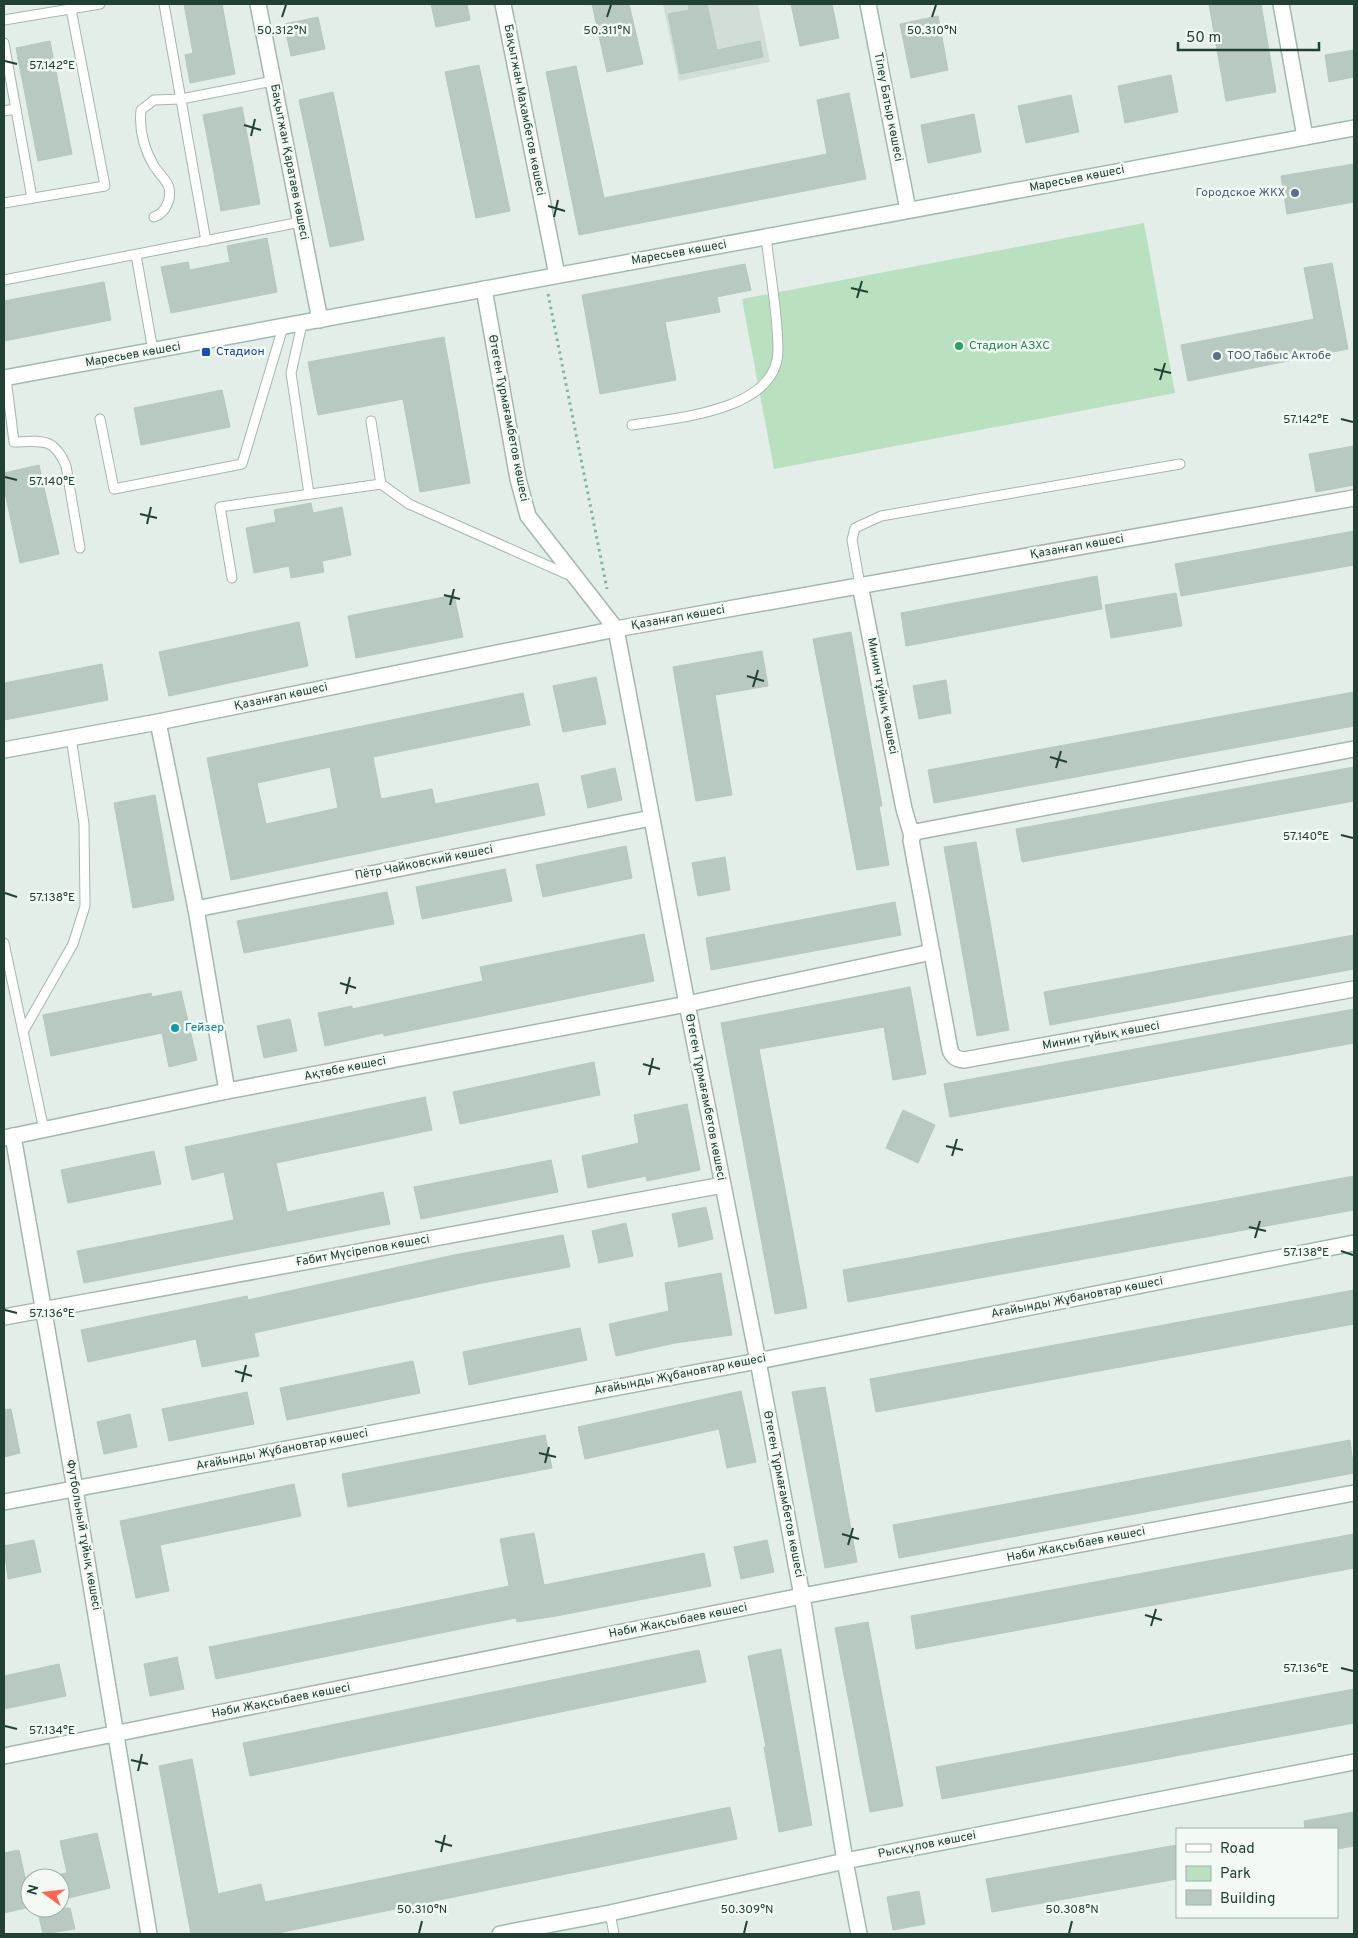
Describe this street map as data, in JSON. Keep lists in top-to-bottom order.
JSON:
{
  "streets": {
    "street": [
      "Тілеу Батыр көшесі",
      "Бақытжан Махамбетов көшесі",
      "Бақытжан Қаратаев көшесі",
      "Маресьев көшесі",
      "Өтеген Тұрмағамбетов көшесі",
      "Қазанғап көшесі",
      "Минин тұйық көшесі",
      "Пётр Чайковский көшесі",
      "Ақтөбе көшесі",
      "Ғабит Мүсірепов көшесі",
      "Ағайынды Жұбановтар көшесі",
      "Футбольный тұйық көшесі",
      "Нәби Жақсыбаев көшесі",
      "Рысқұлов көшсеі"
    ]
  },
  "crossings": [
    ["Тілеу Батыр көшесі", "Маресьев көшесі"],
    ["Бақытжан Махамбетов көшесі", "Маресьев көшесі"],
    ["Бақытжан Қаратаев көшесі", "Маресьев көшесі"],
    ["Маресьев көшесі", "Өтеген Тұрмағамбетов көшесі"],
    ["Өтеген Тұрмағамбетов көшесі", "Қазанғап көшесі"],
    ["Өтеген Тұрмағамбетов көшесі", "Пётр Чайковский көшесі"],
    ["Өтеген Тұрмағамбетов көшесі", "Ақтөбе көшесі"],
    ["Өтеген Тұрмағамбетов көшесі", "Ғабит Мүсірепов көшесі"],
    ["Өтеген Тұрмағамбетов көшесі", "Ағайынды Жұбановтар көшесі"],
    ["Өтеген Тұрмағамбетов көшесі", "Нәби Жақсыбаев көшесі"],
    ["Өтеген Тұрмағамбетов көшесі", "Рысқұлов көшсеі"],
    ["Қазанғап көшесі", "Минин тұйық көшесі"],
    ["Ақтөбе көшесі", "Футбольный тұйық көшесі"],
    ["Ғабит Мүсірепов көшесі", "Футбольный тұйық көшесі"],
    ["Ағайынды Жұбановтар көшесі", "Футбольный тұйық көшесі"],
    ["Футбольный тұйық көшесі", "Нәби Жақсыбаев көшесі"]
  ],
  "places": {
    "other": [
      "Городское ЖКХ",
      "Стадион АЗХС",
      "ТОО Табыс Актобе",
      "Гейзер"
    ],
    "transit": ["Стадион"]
  },
  "legend": ["Road", "Park", "Building"],
  "scale_bar": "50 m",
  "north": "left",
  "coordinates": [
    "50.311°N",
    "50.310°N",
    "50.312°N",
    "57.142°E",
    "57.140°E",
    "57.138°E",
    "57.136°E",
    "57.134°E",
    "50.309°N",
    "50.308°N"
  ]
}
